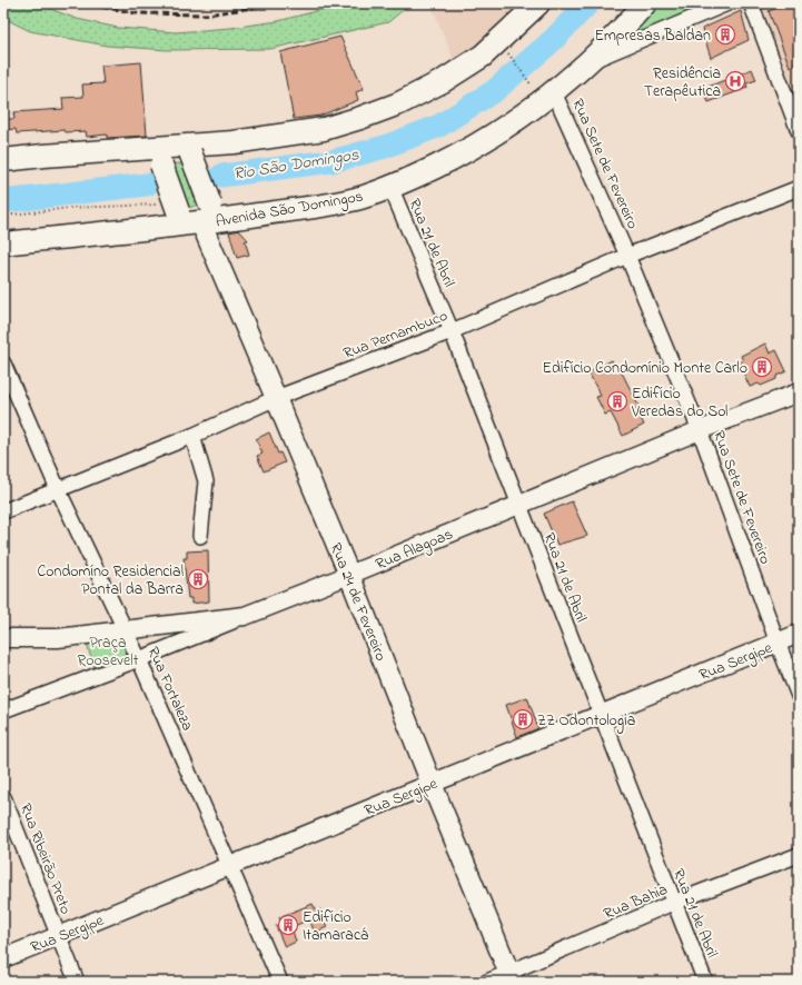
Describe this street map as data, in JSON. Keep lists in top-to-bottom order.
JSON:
{
  "streets": {
    "main road": ["Avenida São Domingos", "Rua 24 de Fevereiro"],
    "street": [
      "Rua Sete de Fevereiro",
      "Rua 21 de Abril",
      "Rua Pernambuco",
      "Rua Alagoas",
      "Rua Sergipe",
      "Rua Fortaleza",
      "Rua Ribeirão Preto",
      "Rua Bahia"
    ]
  },
  "crossings": [
    ["Rua Sete de Fevereiro", "Avenida São Domingos"],
    ["Rua Sete de Fevereiro", "Rua Pernambuco"],
    ["Rua Sete de Fevereiro", "Rua Alagoas"],
    ["Rua Sete de Fevereiro", "Rua Sergipe"],
    ["Avenida São Domingos", "Rua 21 de Abril"],
    ["Avenida São Domingos", "Rua 24 de Fevereiro"],
    ["Rua 21 de Abril", "Rua Pernambuco"],
    ["Rua 21 de Abril", "Rua Alagoas"],
    ["Rua 21 de Abril", "Rua Sergipe"],
    ["Rua 21 de Abril", "Rua Bahia"],
    ["Rua Pernambuco", "Rua 24 de Fevereiro"],
    ["Rua Pernambuco", "Rua Fortaleza"],
    ["Rua Alagoas", "Rua 24 de Fevereiro"],
    ["Rua Alagoas", "Rua Fortaleza"],
    ["Rua 24 de Fevereiro", "Rua Sergipe"],
    ["Rua 24 de Fevereiro", "Rua Bahia"],
    ["Rua Sergipe", "Rua Fortaleza"],
    ["Rua Sergipe", "Rua Ribeirão Preto"]
  ],
  "water": ["Rio São Domingos"],
  "parks": ["Praça Roosevelt"],
  "places": {
    "building": [
      "Empresas Baldan",
      "Edifício Condomínio Monte Carlo",
      "Edifício Veredas do Sol",
      "Condomíno Residencial Pontal da Barra",
      "ZZ Odontologia",
      "Edifício Itamaracá"
    ],
    "hospital": ["Residência Terapêutica"]
  }
}
